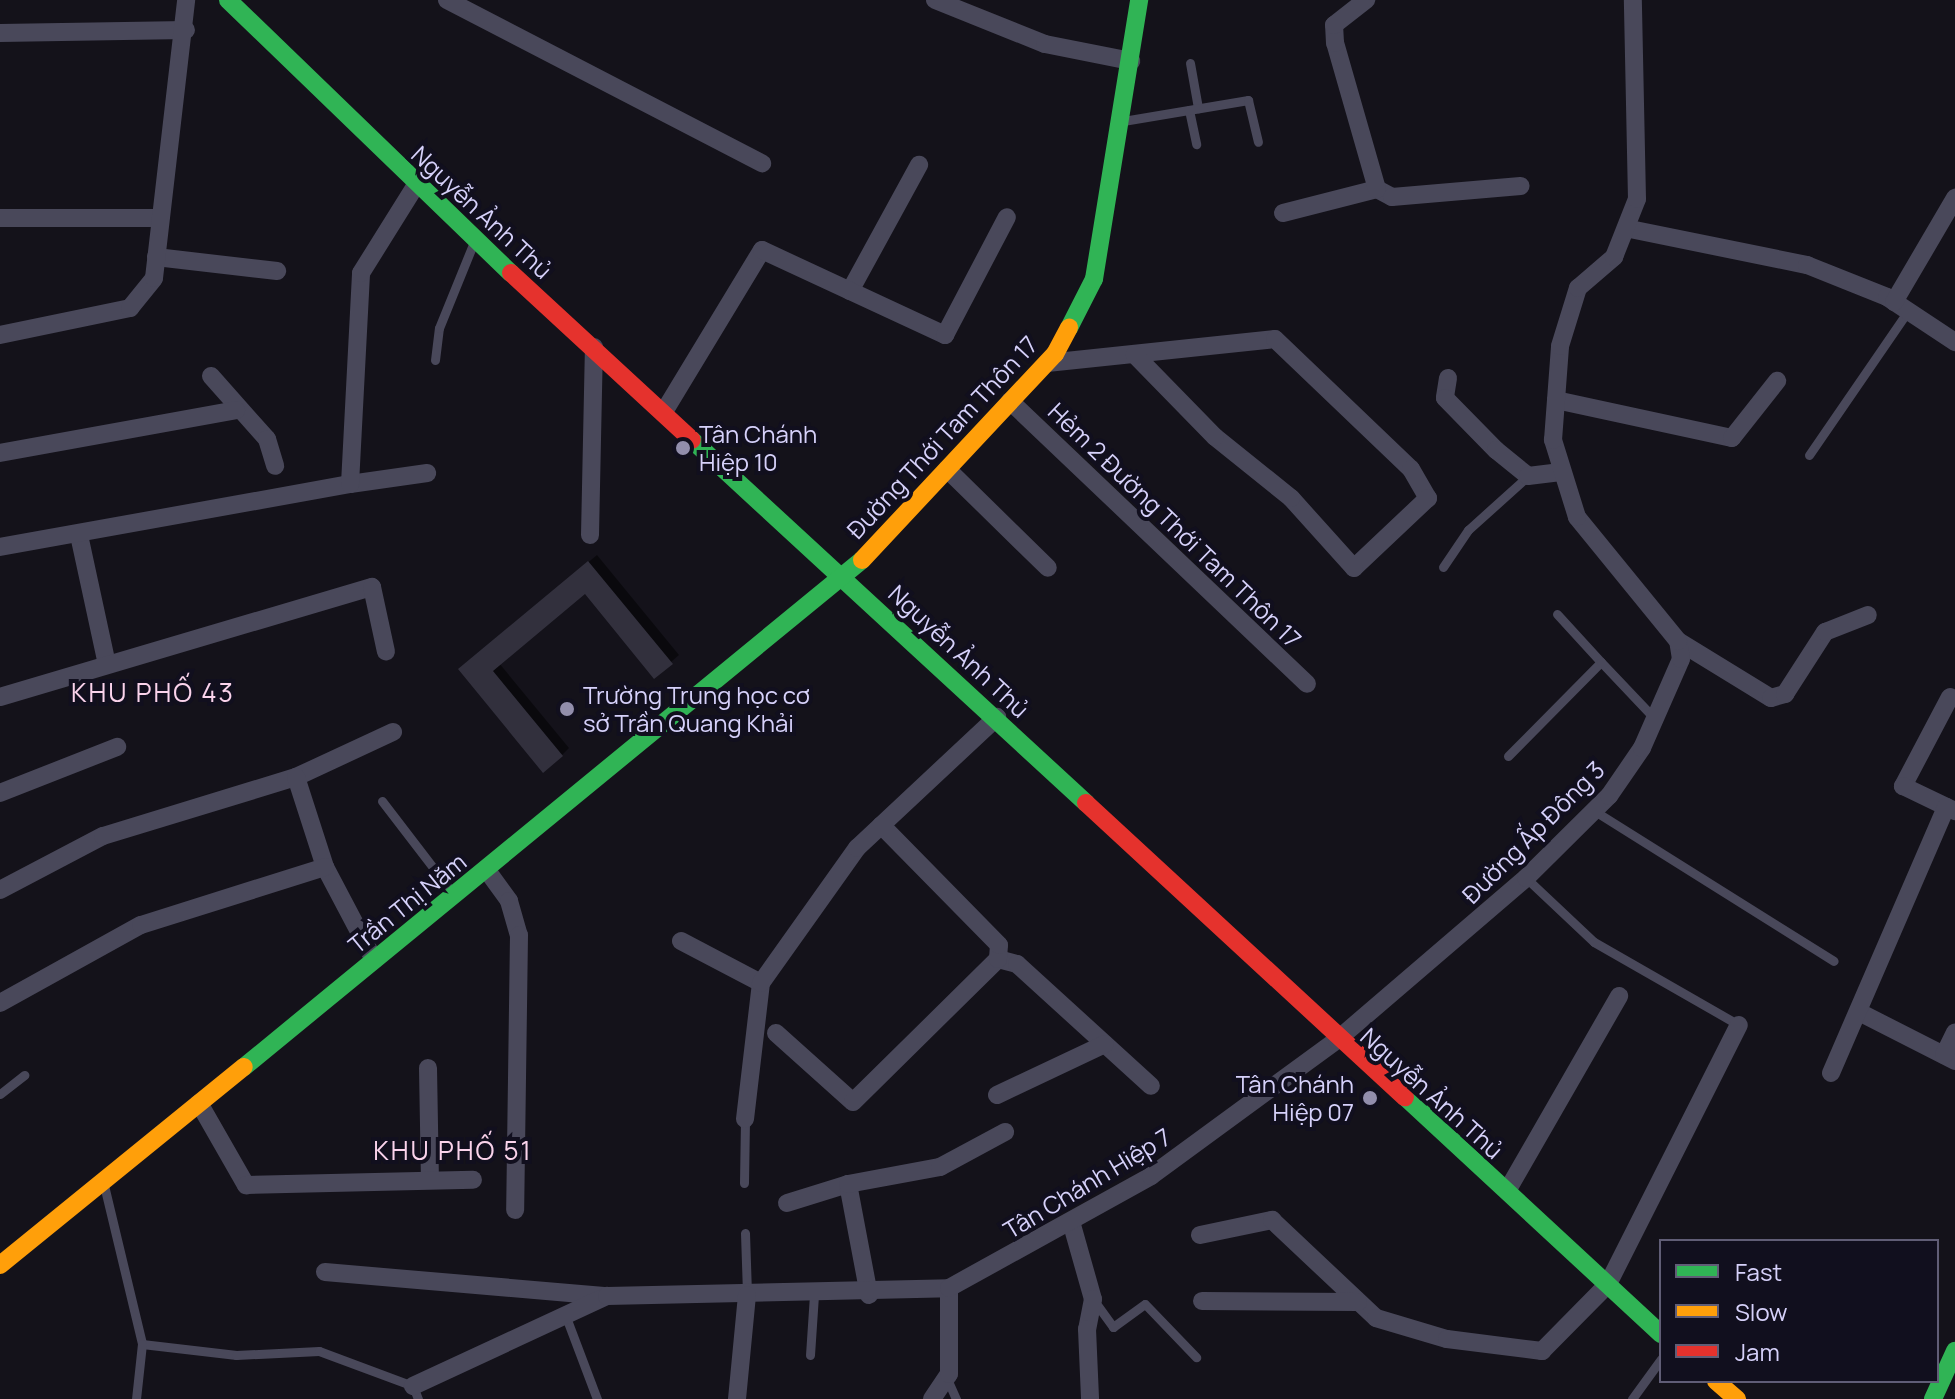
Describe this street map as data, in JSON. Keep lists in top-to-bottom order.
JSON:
{
  "streets": {
    "main road": ["Nguyễn Ảnh Thủ", "Đường Thới Tam Thôn 17", "Trần Thị Năm"],
    "street": ["Hẻm 2 Đường Thới Tam Thôn 17", "Đường Ấp Đông 3", "Tân Chánh Hiệp 7"]
  },
  "crossings": [
    ["Nguyễn Ảnh Thủ", "Đường Thới Tam Thôn 17"],
    ["Nguyễn Ảnh Thủ", "Đường Ấp Đông 3"],
    ["Nguyễn Ảnh Thủ", "Trần Thị Năm"],
    ["Nguyễn Ảnh Thủ", "Tân Chánh Hiệp 7"],
    ["Đường Thới Tam Thôn 17", "Hẻm 2 Đường Thới Tam Thôn 17"],
    ["Đường Thới Tam Thôn 17", "Trần Thị Năm"],
    ["Đường Ấp Đông 3", "Tân Chánh Hiệp 7"]
  ],
  "districts": ["KHU PHỐ 43", "KHU PHỐ 51"],
  "places": ["Tân Chánh Hiệp 10", "Trường Trung học cơ sở Trần Quang Khải", "Tân Chánh Hiệp 07"],
  "legend": ["Fast", "Slow", "Jam"]
}
